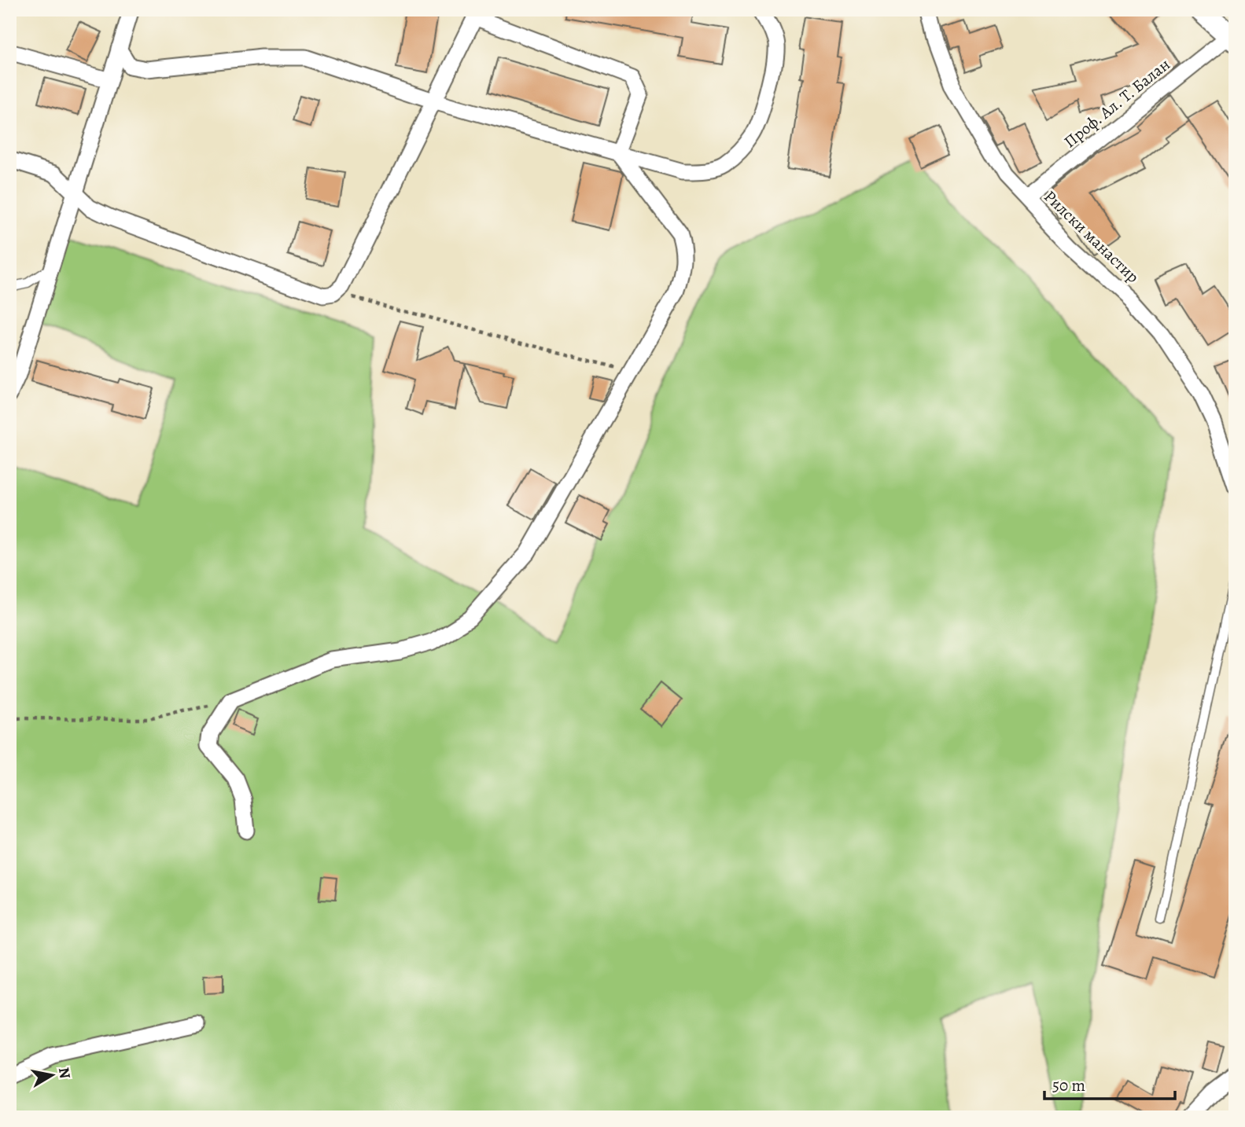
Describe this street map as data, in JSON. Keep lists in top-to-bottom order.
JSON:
{
  "streets": {
    "street": ["Проф. Ал. Т. Балан", "Рилски манастир"]
  },
  "crossings": [
    ["Проф. Ал. Т. Балан", "Рилски манастир"]
  ],
  "scale_bar": "50 m",
  "north": "right"
}
